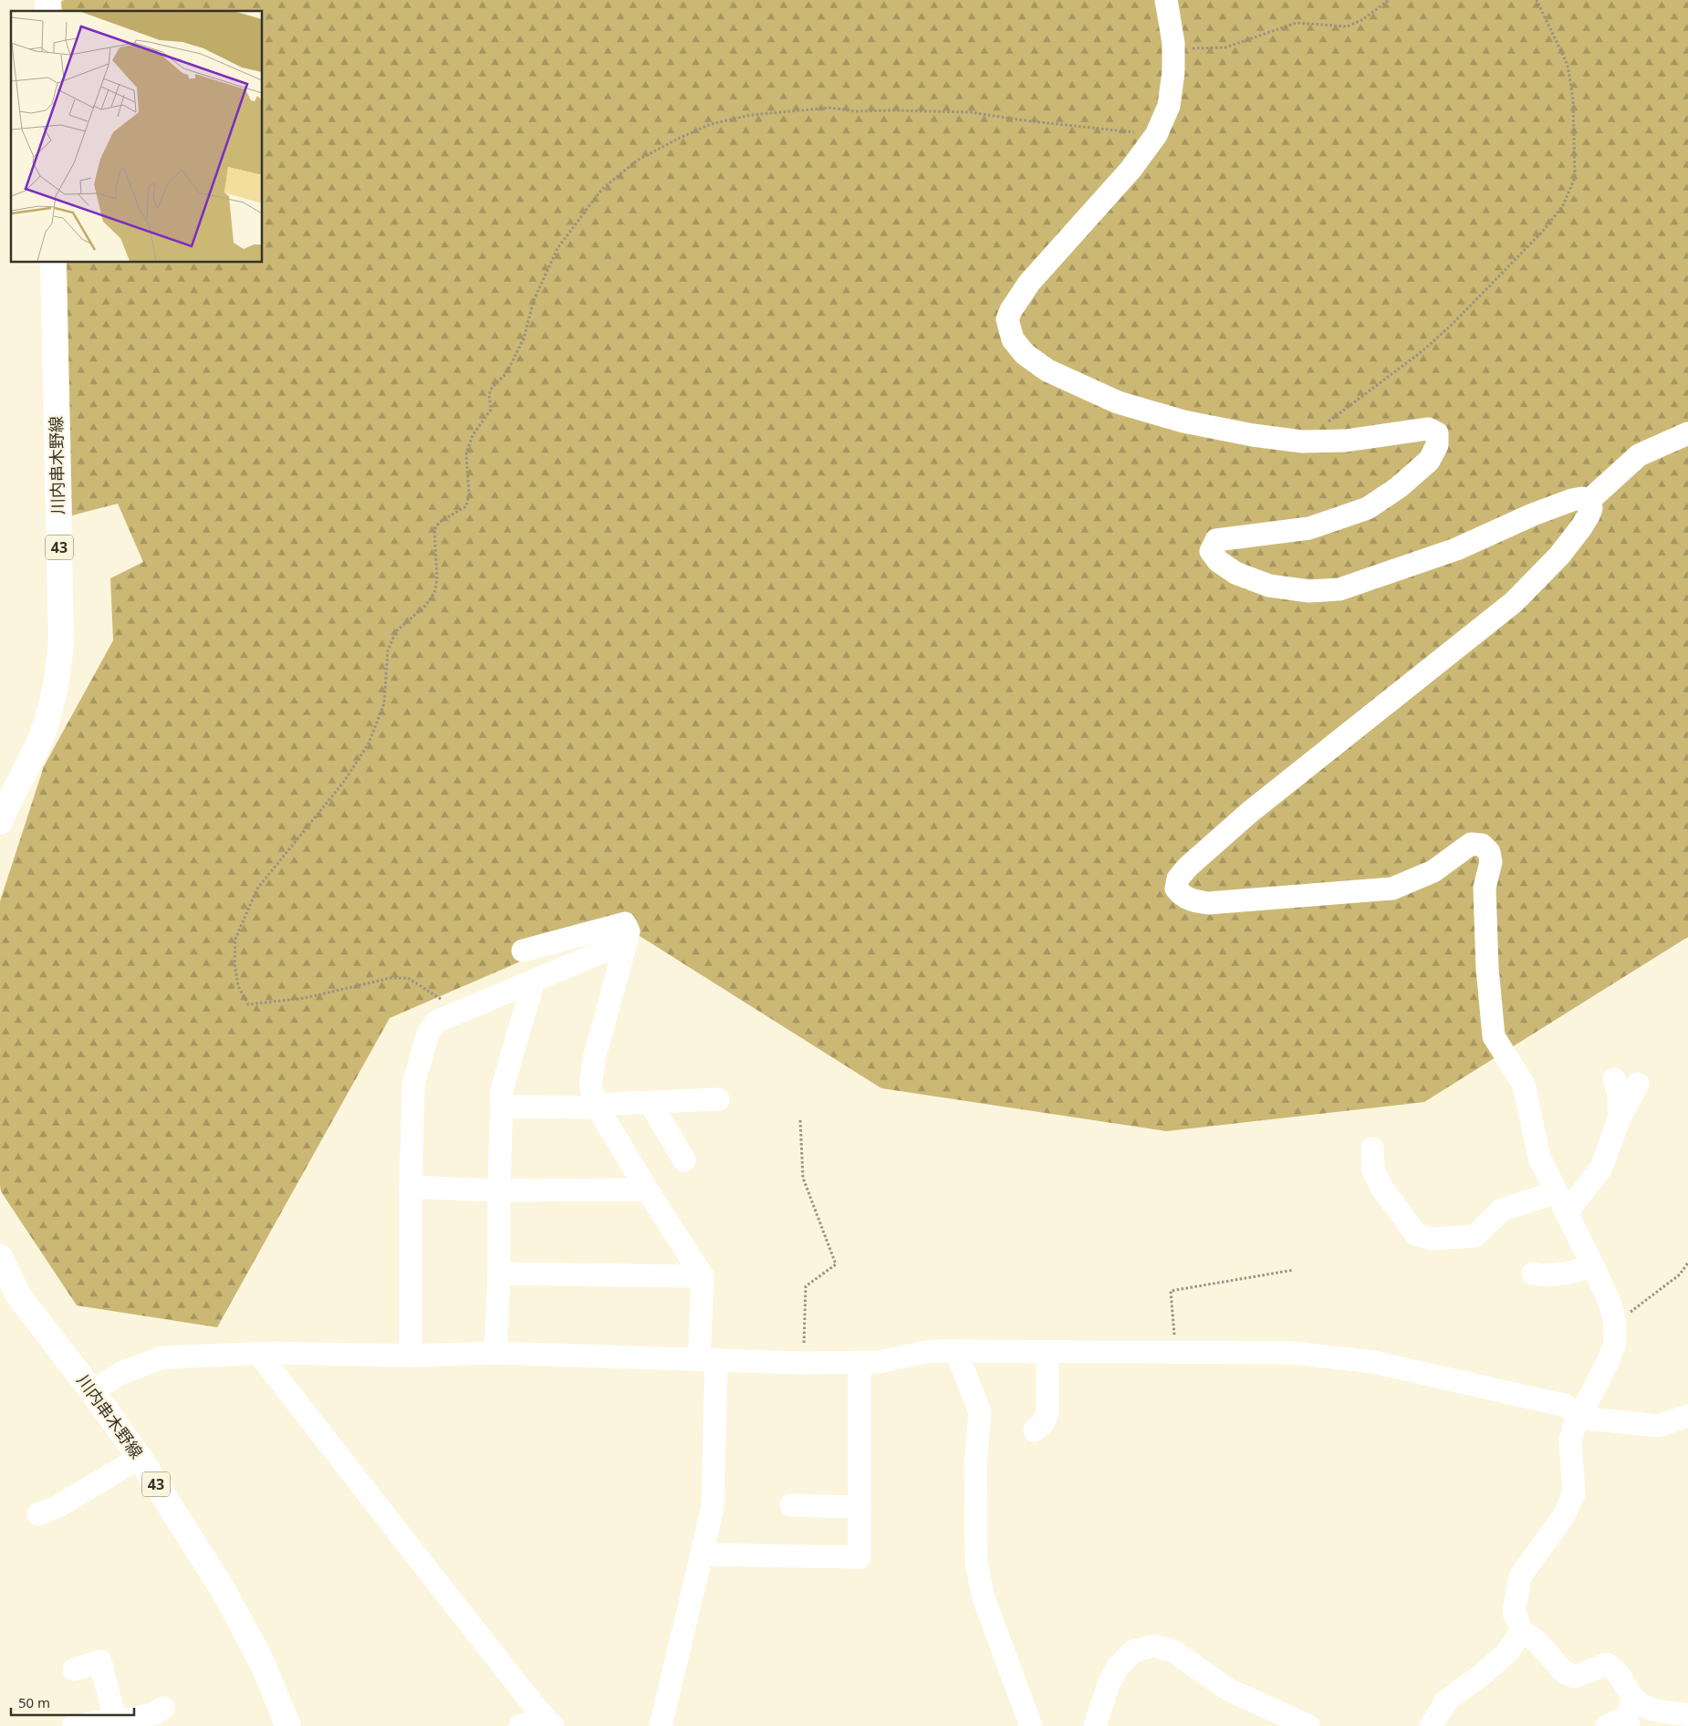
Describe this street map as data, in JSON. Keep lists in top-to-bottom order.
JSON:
{
  "streets": {
    "main road": ["川内串木野線", "43"]
  },
  "scale_bar": "50 m"
}
